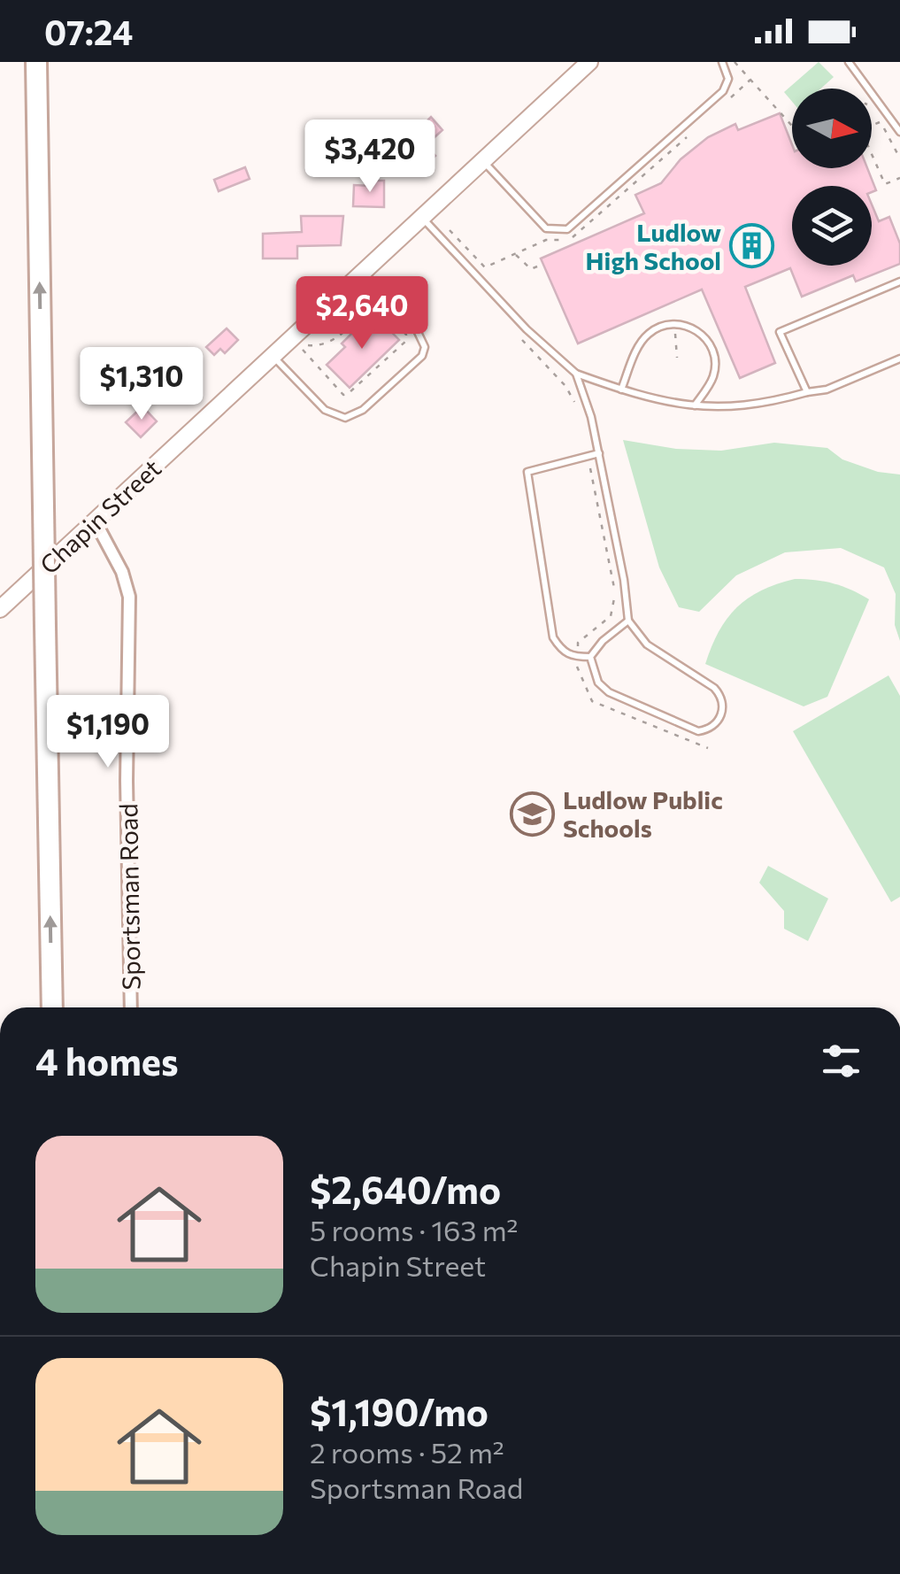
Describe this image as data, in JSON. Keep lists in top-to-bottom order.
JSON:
{
  "streets": {
    "main road": ["Chapin Street"],
    "street": ["Sportsman Road"]
  },
  "crossings": [
    ["Chapin Street", "Sportsman Road"]
  ],
  "places": {
    "building": ["Ludlow High School"],
    "school or university": ["Ludlow Public Schools"]
  },
  "north": "right",
  "page": {
    "status": "07:24",
    "price": [
      "$3,420",
      "$2,640",
      "$1,310",
      "$1,190"
    ],
    "heading": "4 homes",
    "list": [
      {
        "name": "$2,640/mo",
        "note": "5 rooms · 163 m² · Chapin Street"
      },
      {
        "name": "$1,190/mo",
        "note": "2 rooms · 52 m² · Sportsman Road"
      }
    ]
  }
}
